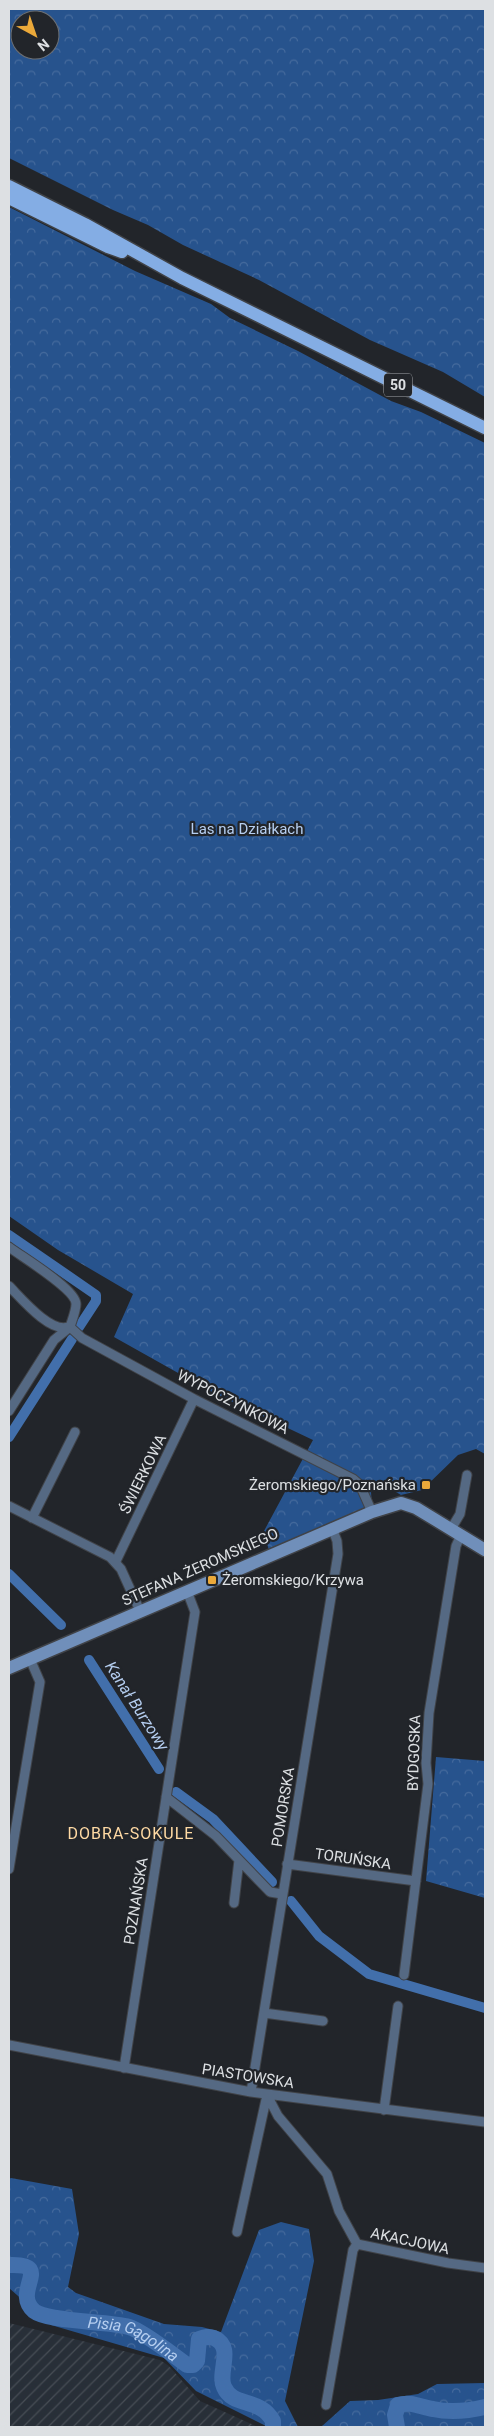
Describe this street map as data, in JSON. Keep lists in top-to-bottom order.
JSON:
{
  "streets": {
    "main road": ["50"],
    "street": [
      "WYPOCZYNKOWA",
      "ŚWIERKOWA",
      "STEFANA ŻEROMSKIEGO",
      "BYDGOSKA",
      "POMORSKA",
      "TORUŃSKA",
      "POZNAŃSKA",
      "PIASTOWSKA",
      "AKACJOWA"
    ]
  },
  "crossings": [
    ["WYPOCZYNKOWA", "ŚWIERKOWA"],
    ["WYPOCZYNKOWA", "STEFANA ŻEROMSKIEGO"],
    ["STEFANA ŻEROMSKIEGO", "BYDGOSKA"],
    ["STEFANA ŻEROMSKIEGO", "POMORSKA"],
    ["STEFANA ŻEROMSKIEGO", "POZNAŃSKA"],
    ["BYDGOSKA", "TORUŃSKA"],
    ["POMORSKA", "TORUŃSKA"],
    ["POMORSKA", "PIASTOWSKA"],
    ["POZNAŃSKA", "PIASTOWSKA"],
    ["PIASTOWSKA", "AKACJOWA"]
  ],
  "districts": ["DOBRA-SOKULE"],
  "water": ["Kanał Burzowy", "Pisia Gągolina"],
  "parks": ["Las na Działkach"],
  "places": {
    "transit": ["Żeromskiego/Poznańska", "Żeromskiego/Krzywa"]
  },
  "north": "bottom right"
}
